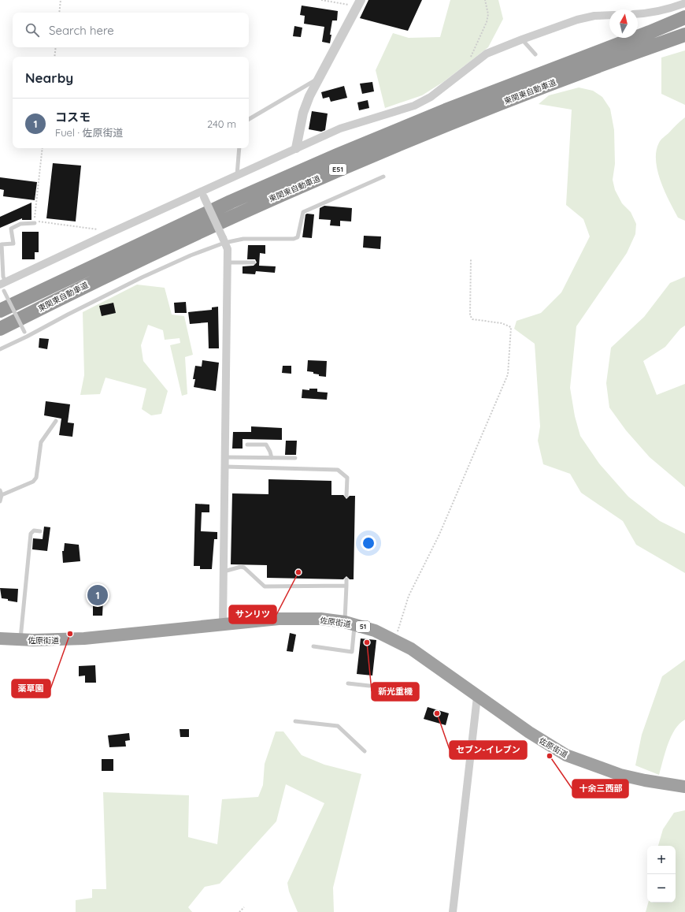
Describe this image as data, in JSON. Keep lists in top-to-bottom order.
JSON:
{
  "streets": {
    "highway": [
      "東関東自動車道",
      "E51",
      "佐原街道",
      "51"
    ]
  },
  "places": [
    "サンリツ",
    "薬草園",
    "新光重機",
    "セブン-イレブン",
    "十余三西部"
  ],
  "north": "top",
  "page": {
    "search": "Search here",
    "heading": "Nearby",
    "list": [
      {
        "mark": "1",
        "name": "コスモ",
        "note": "Fuel · 佐原街道",
        "value": "240 m"
      }
    ],
    "pins": "1",
    "map_buttons": ["+", "−"]
  }
}
